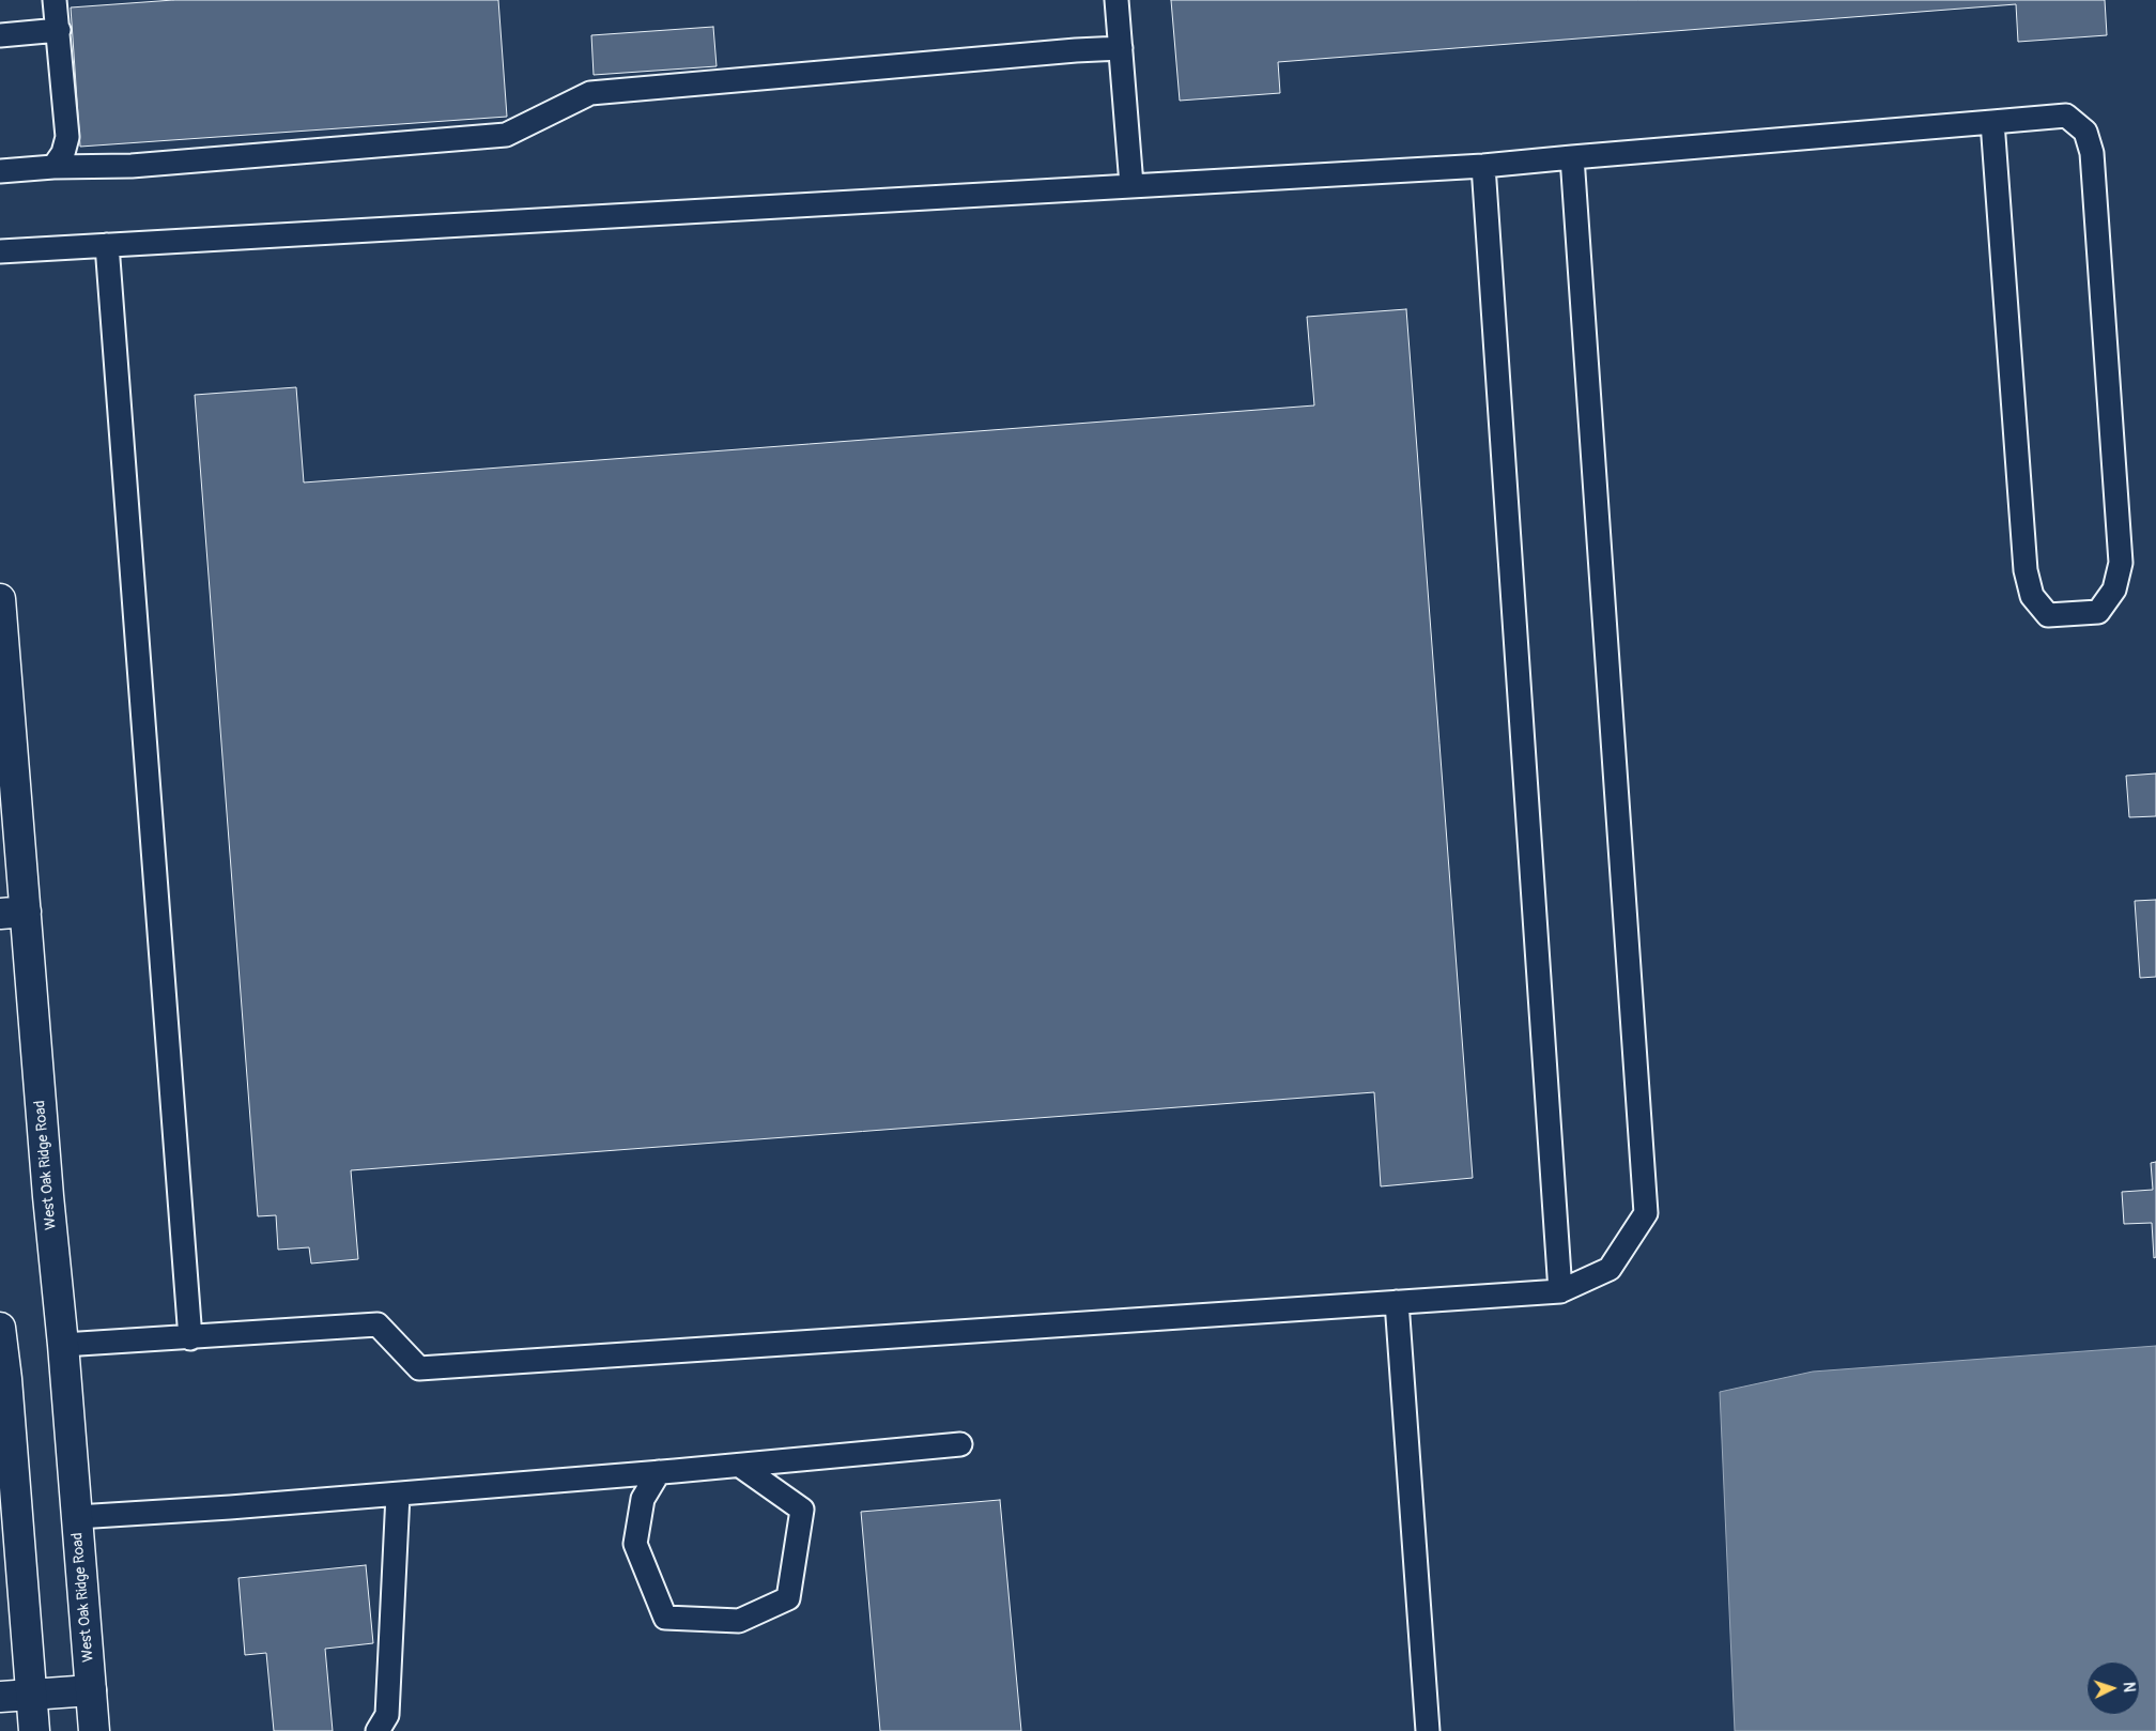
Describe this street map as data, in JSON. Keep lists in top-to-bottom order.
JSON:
{
  "streets": {
    "street": ["West Oak Ridge Road"]
  },
  "north": "right"
}
